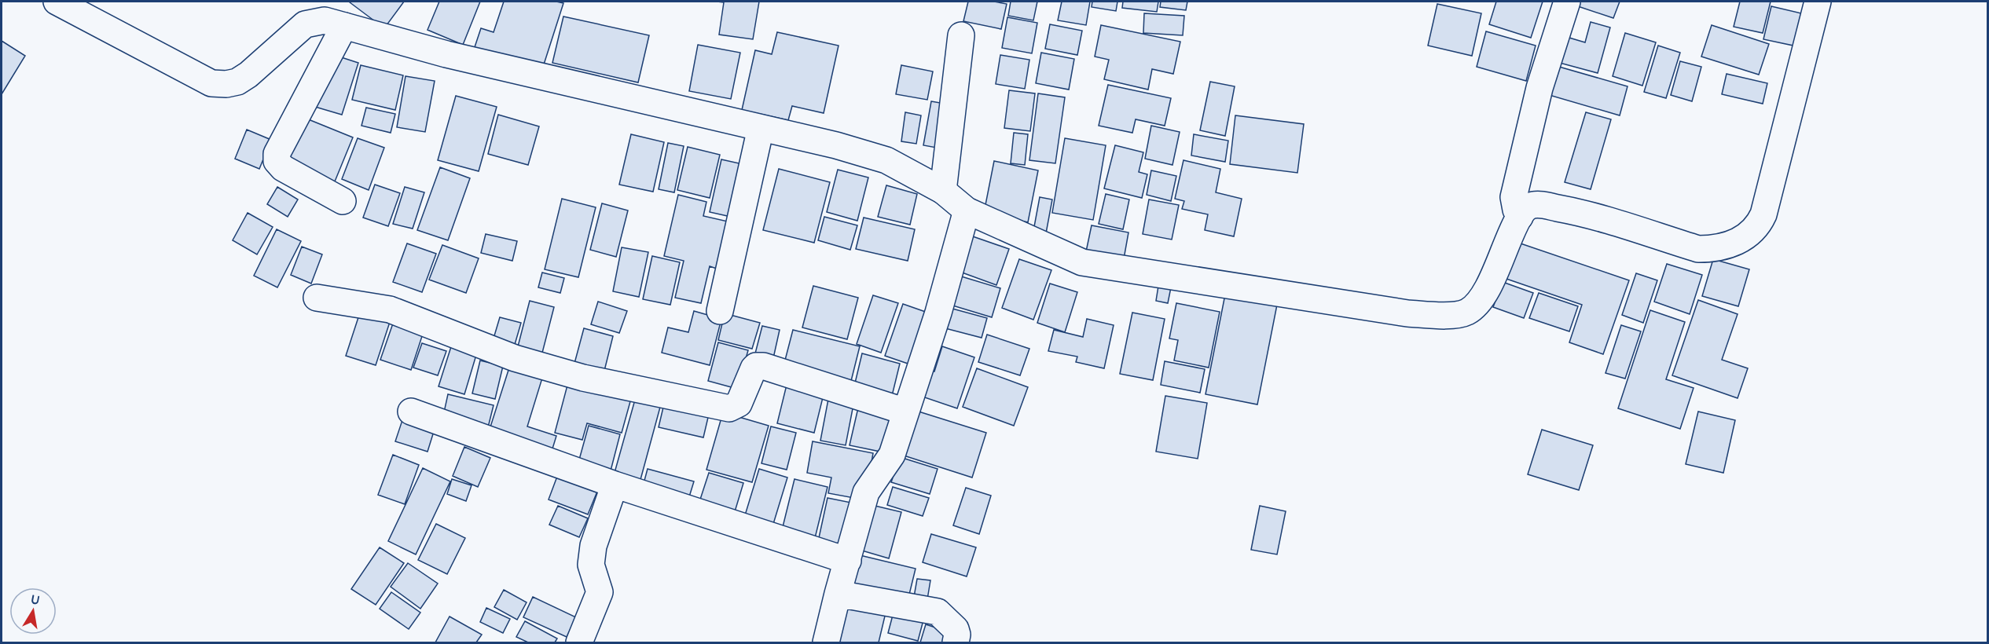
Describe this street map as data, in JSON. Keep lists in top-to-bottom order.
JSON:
{
  "north": "top"
}
